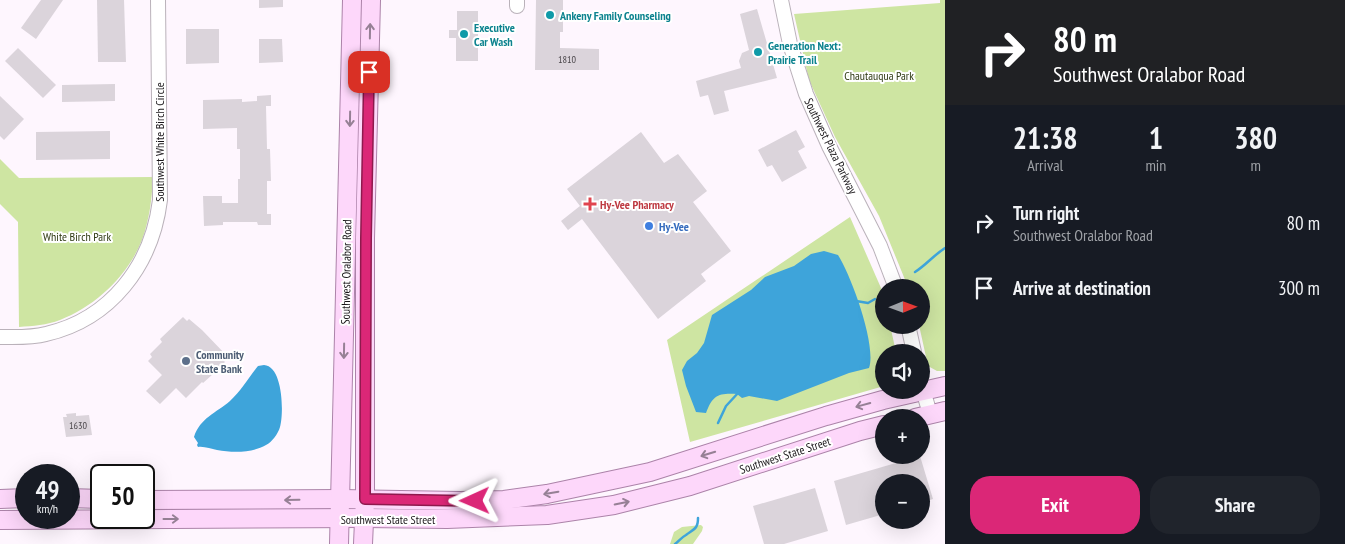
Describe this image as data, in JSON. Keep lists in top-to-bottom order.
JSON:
{
  "streets": {
    "main road": ["Southwest Oralabor Road", "Southwest State Street"],
    "street": ["Southwest White Birch Circle", "Southwest Plaza Parkway"]
  },
  "crossings": [
    ["Southwest Oralabor Road", "Southwest State Street"]
  ],
  "parks": ["Chautauqua Park", "White Birch Park"],
  "places": {
    "other": [
      "Ankeny Family Counseling",
      "Executive Car Wash",
      "Generation Next: Prairie Trail",
      "Hy-Vee",
      "Community State Bank"
    ],
    "health": ["Hy-Vee Pharmacy"]
  },
  "house_numbers": ["1810", "1630"],
  "north": "right",
  "page": {
    "turn": ["80 m", "Southwest Oralabor Road"],
    "eta": [
      "21:38",
      "Arrival",
      "1",
      "min",
      "380",
      "m"
    ],
    "list": [
      {
        "name": "Turn right",
        "note": "Southwest Oralabor Road",
        "value": "80 m"
      },
      {
        "name": "Arrive at destination",
        "value": "300 m"
      }
    ],
    "map_buttons": ["+", "−"],
    "speed": "49 km/h",
    "limit": "50",
    "buttons": ["Exit", "Share"]
  }
}
